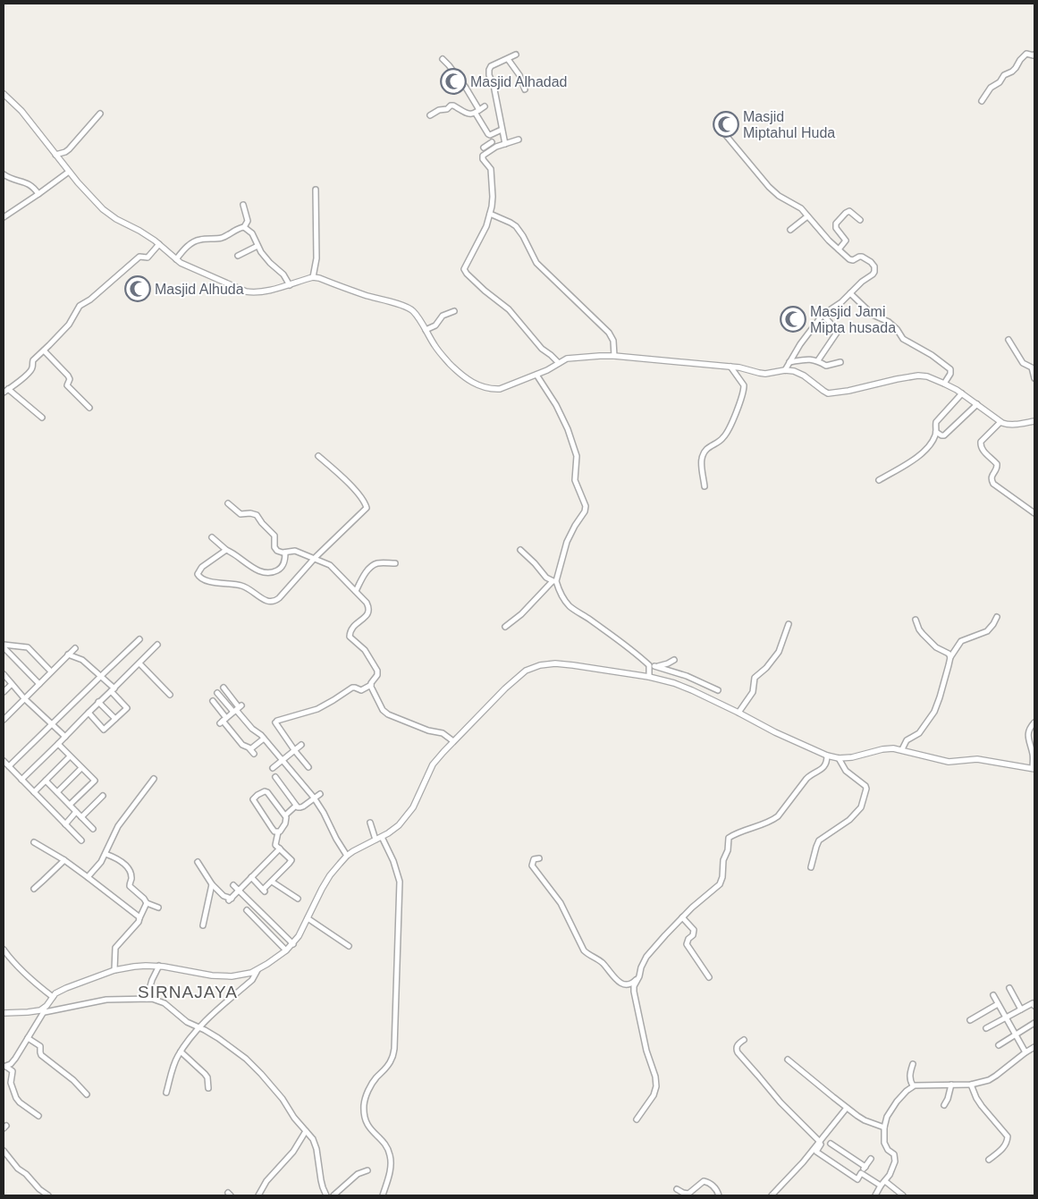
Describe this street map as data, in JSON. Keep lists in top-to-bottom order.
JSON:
{
  "districts": ["SIRNAJAYA"],
  "places": {
    "mosque": [
      "Masjid Alhadad",
      "Masjid Miptahul Huda",
      "Masjid Alhuda",
      "Masjid Jami Mipta husada"
    ]
  }
}
